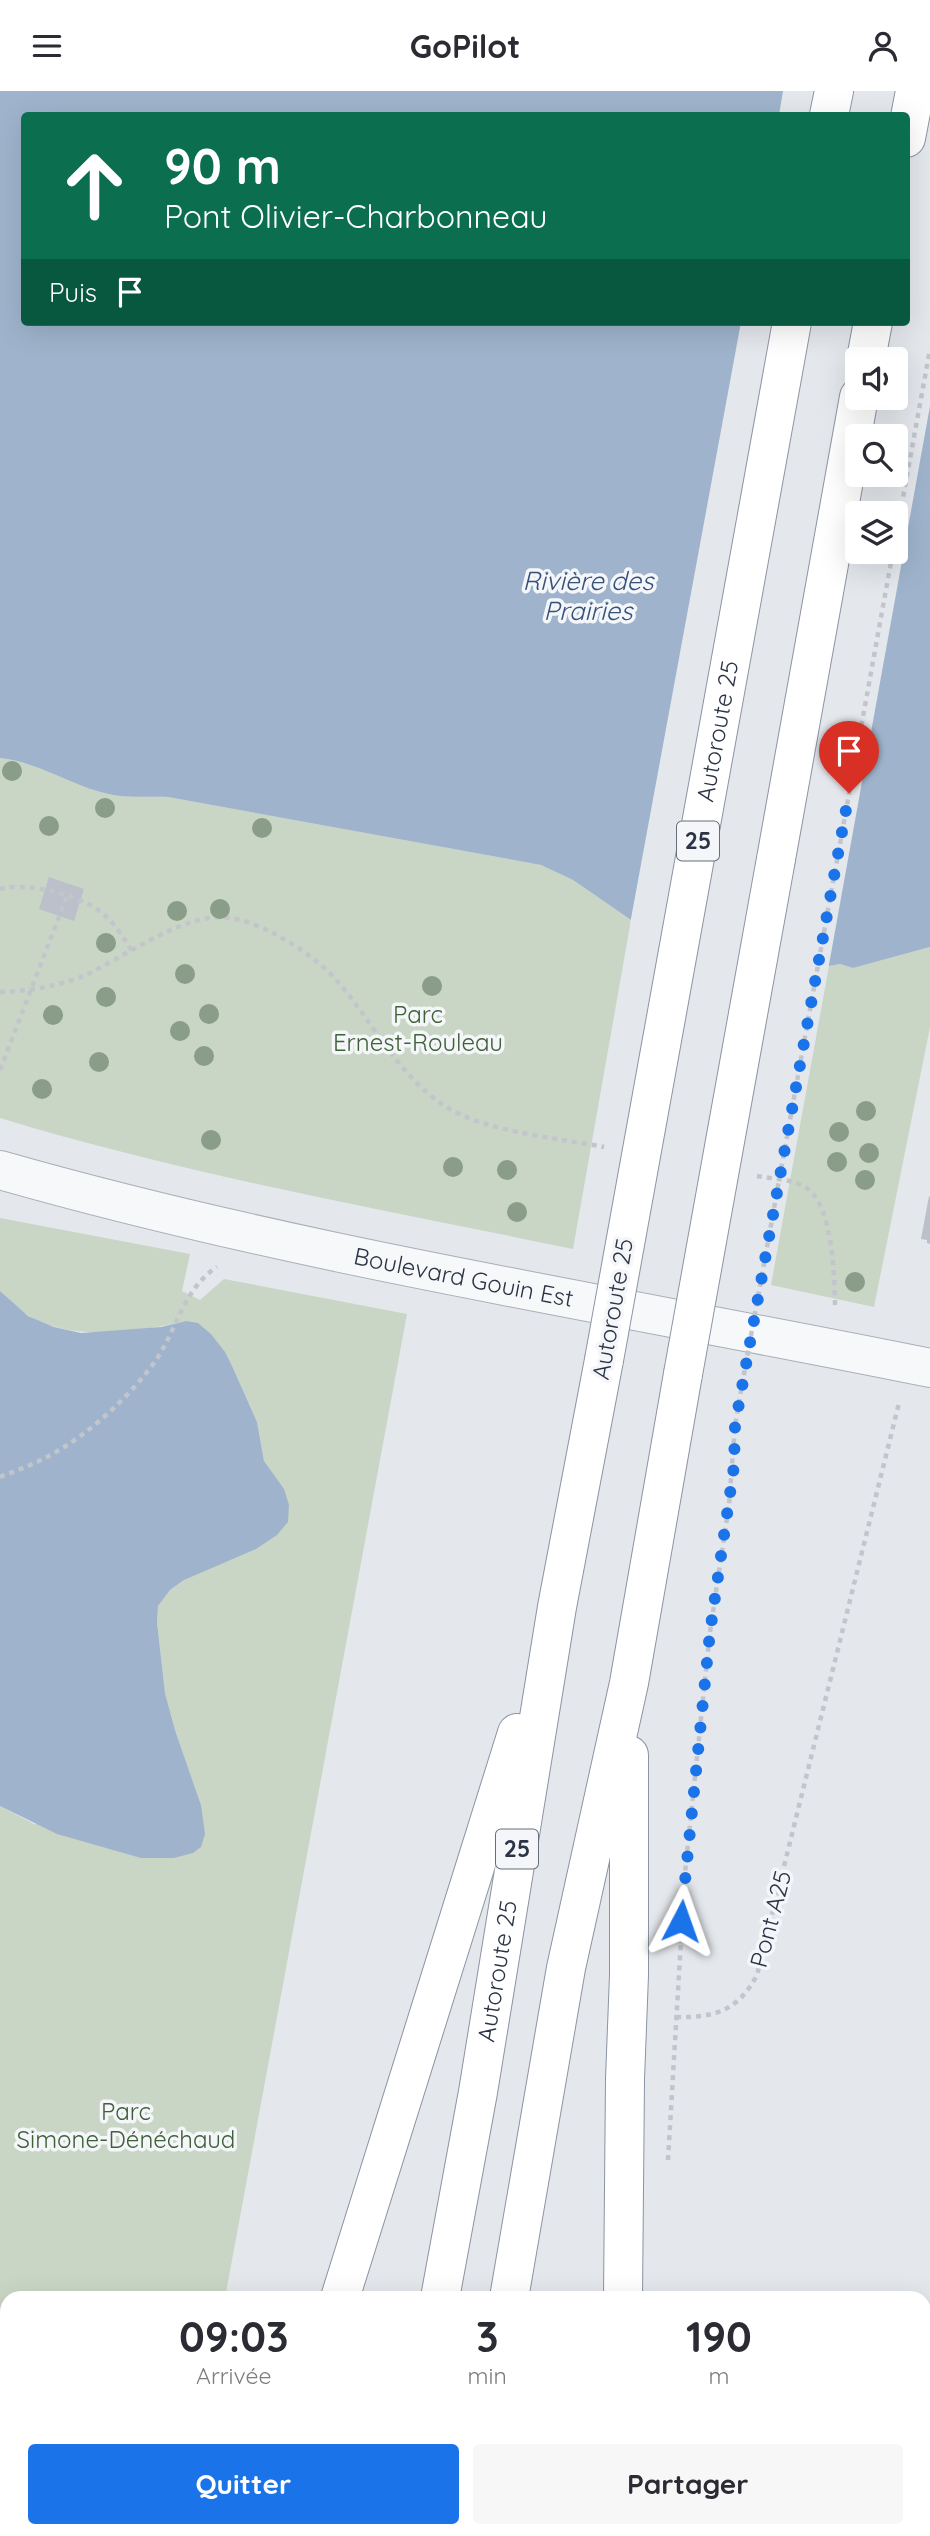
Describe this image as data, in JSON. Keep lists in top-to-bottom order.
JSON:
{
  "streets": {
    "highway": ["Autoroute 25", "25"],
    "street": ["Boulevard Gouin Est"],
    "path": ["Pont A25"]
  },
  "water": ["Rivière des Prairies"],
  "parks": ["Parc Ernest-Rouleau", "Parc Simone-Dénéchaud"],
  "page": {
    "header": "GoPilot",
    "turn": ["90 m", "Pont Olivier-Charbonneau"],
    "then": "Puis",
    "eta": [
      "09:03",
      "Arrivée",
      "3",
      "min",
      "190",
      "m"
    ],
    "buttons": ["Quitter", "Partager"]
  }
}
